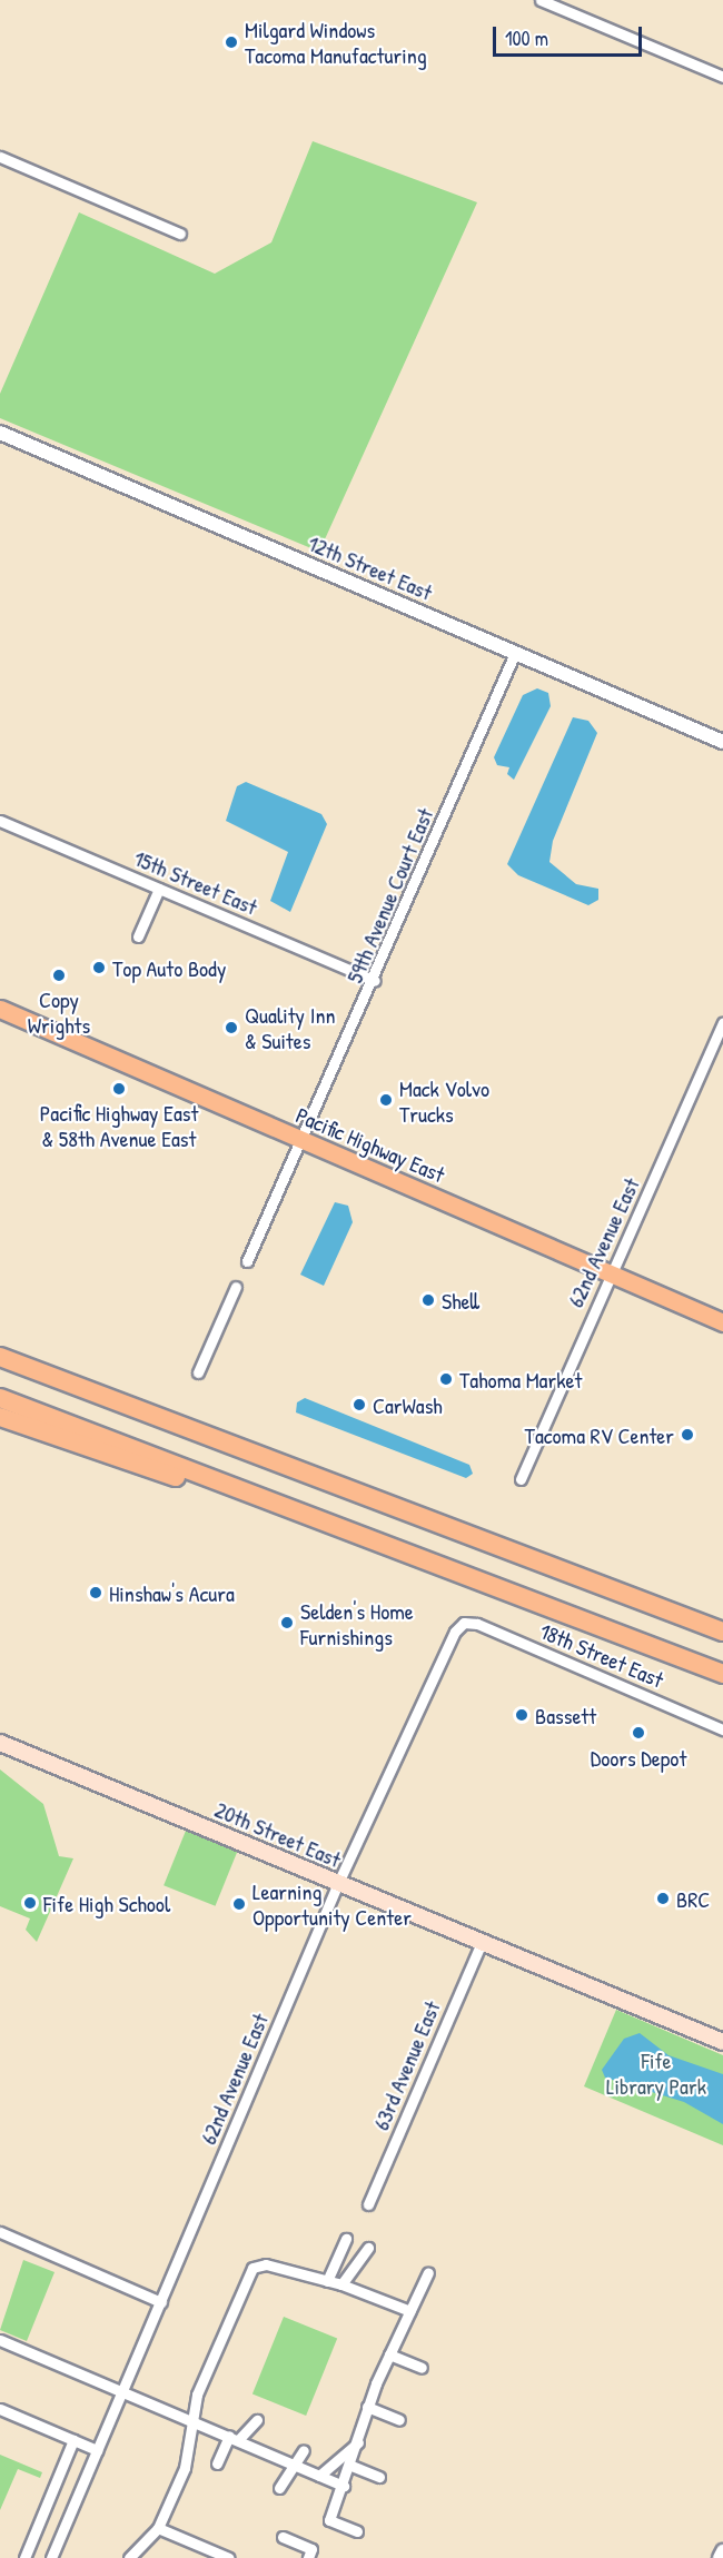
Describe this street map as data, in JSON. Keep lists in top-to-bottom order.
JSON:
{
  "streets": {
    "main road": ["Pacific Highway East", "20th Street East"],
    "street": [
      "12th Street East",
      "15th Street East",
      "59th Avenue Court East",
      "62nd Avenue East",
      "18th Street East",
      "63rd Avenue East"
    ]
  },
  "crossings": [
    ["12th Street East", "59th Avenue Court East"],
    ["15th Street East", "59th Avenue Court East"],
    ["59th Avenue Court East", "Pacific Highway East"],
    ["Pacific Highway East", "62nd Avenue East"],
    ["62nd Avenue East", "18th Street East"],
    ["62nd Avenue East", "20th Street East"],
    ["20th Street East", "63rd Avenue East"]
  ],
  "parks": ["Fife Library Park"],
  "places": [
    "Milgard Windows Tacoma Manufacturing",
    "Top Auto Body",
    "Copy Wrights",
    "Quality Inn & Suites",
    "Pacific Highway East & 58th Avenue East",
    "Mack Volvo Trucks",
    "Shell",
    "Tahoma Market",
    "CarWash",
    "Tacoma RV Center",
    "Hinshaw's Acura",
    "Selden's Home Furnishings",
    "Bassett",
    "Doors Depot",
    "BRC",
    "Fife High School",
    "Learning Opportunity Center"
  ],
  "scale_bar": "100 m"
}
